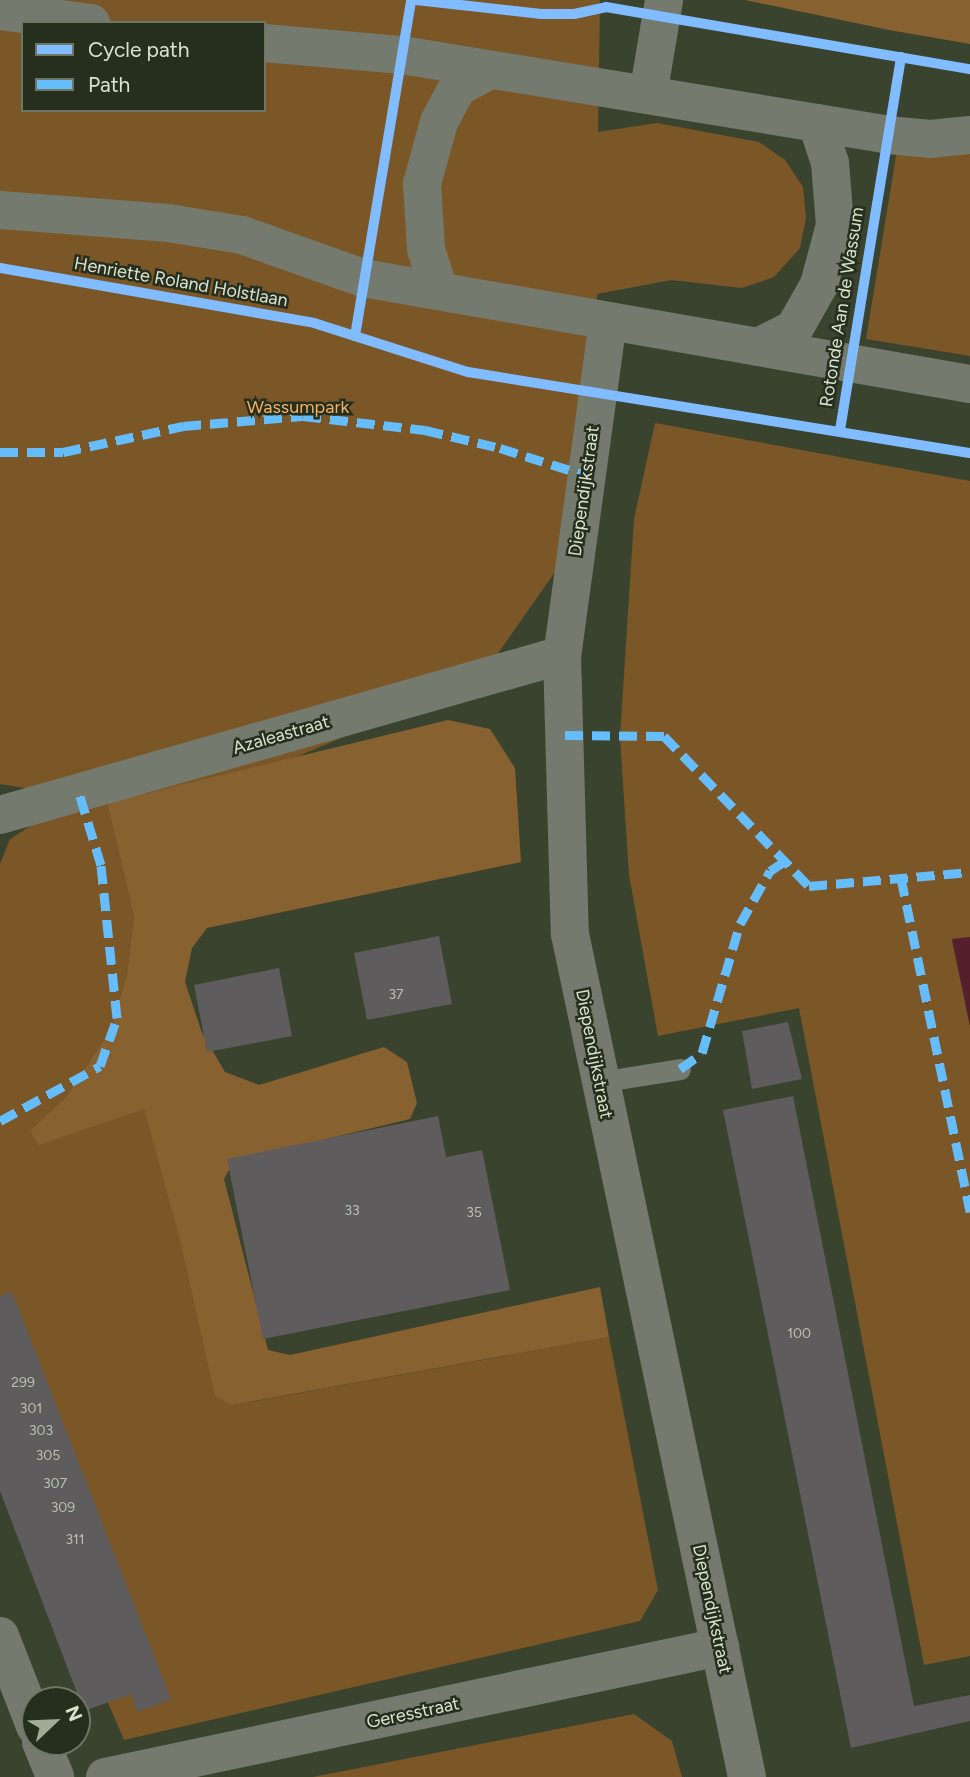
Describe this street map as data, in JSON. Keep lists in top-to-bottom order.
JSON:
{
  "streets": {
    "street": [
      "Rotonde Aan de Wassum",
      "Diependijkstraat",
      "Azaleastraat",
      "Geresstraat"
    ],
    "cycle path": ["Henriette Roland Holstlaan"]
  },
  "crossings": [
    ["Diependijkstraat", "Azaleastraat"],
    ["Diependijkstraat", "Geresstraat"]
  ],
  "parks": ["Wassumpark"],
  "house_numbers": [
    "37",
    "33",
    "35",
    "100",
    "299",
    "301",
    "303",
    "305",
    "307",
    "309",
    "311"
  ],
  "legend": ["Cycle path", "Path"],
  "north": "top right"
}
